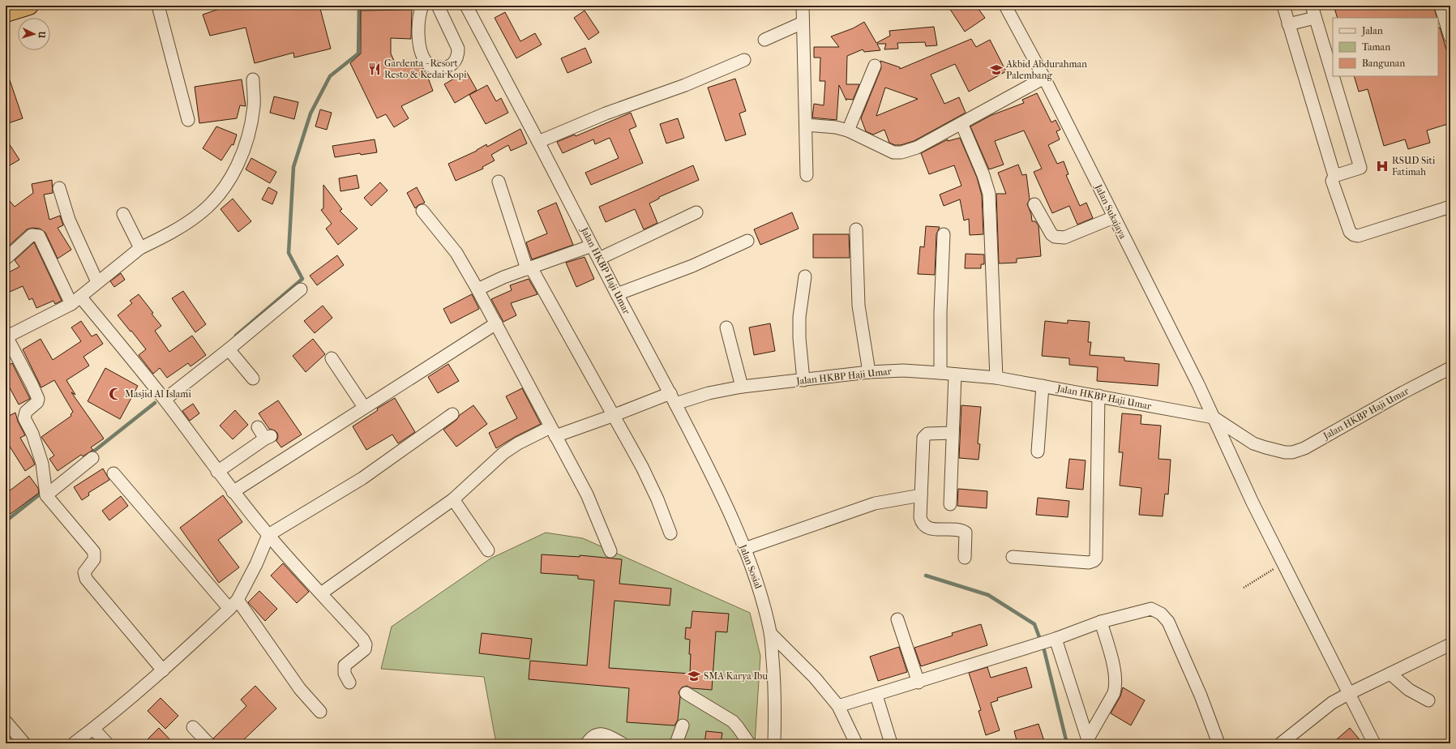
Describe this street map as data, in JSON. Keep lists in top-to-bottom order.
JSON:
{
  "streets": {
    "street": ["Jalan Sukajaya", "Jalan HKBP Haji Umar", "Jalan Sosial"]
  },
  "crossings": [
    ["Jalan Sukajaya", "Jalan HKBP Haji Umar"],
    ["Jalan HKBP Haji Umar", "Jalan Sosial"]
  ],
  "places": {
    "restaurant": ["Gardenta - Resort Resto & Kedai Kopi"],
    "school or university": ["Akbid Abdurahman Palembang", "SMA Karya Ibu"],
    "hospital": ["RSUD Siti Fatimah"],
    "mosque": ["Masjid Al Islami"]
  },
  "legend": ["Jalan", "Taman", "Bangunan"],
  "north": "right"
}
